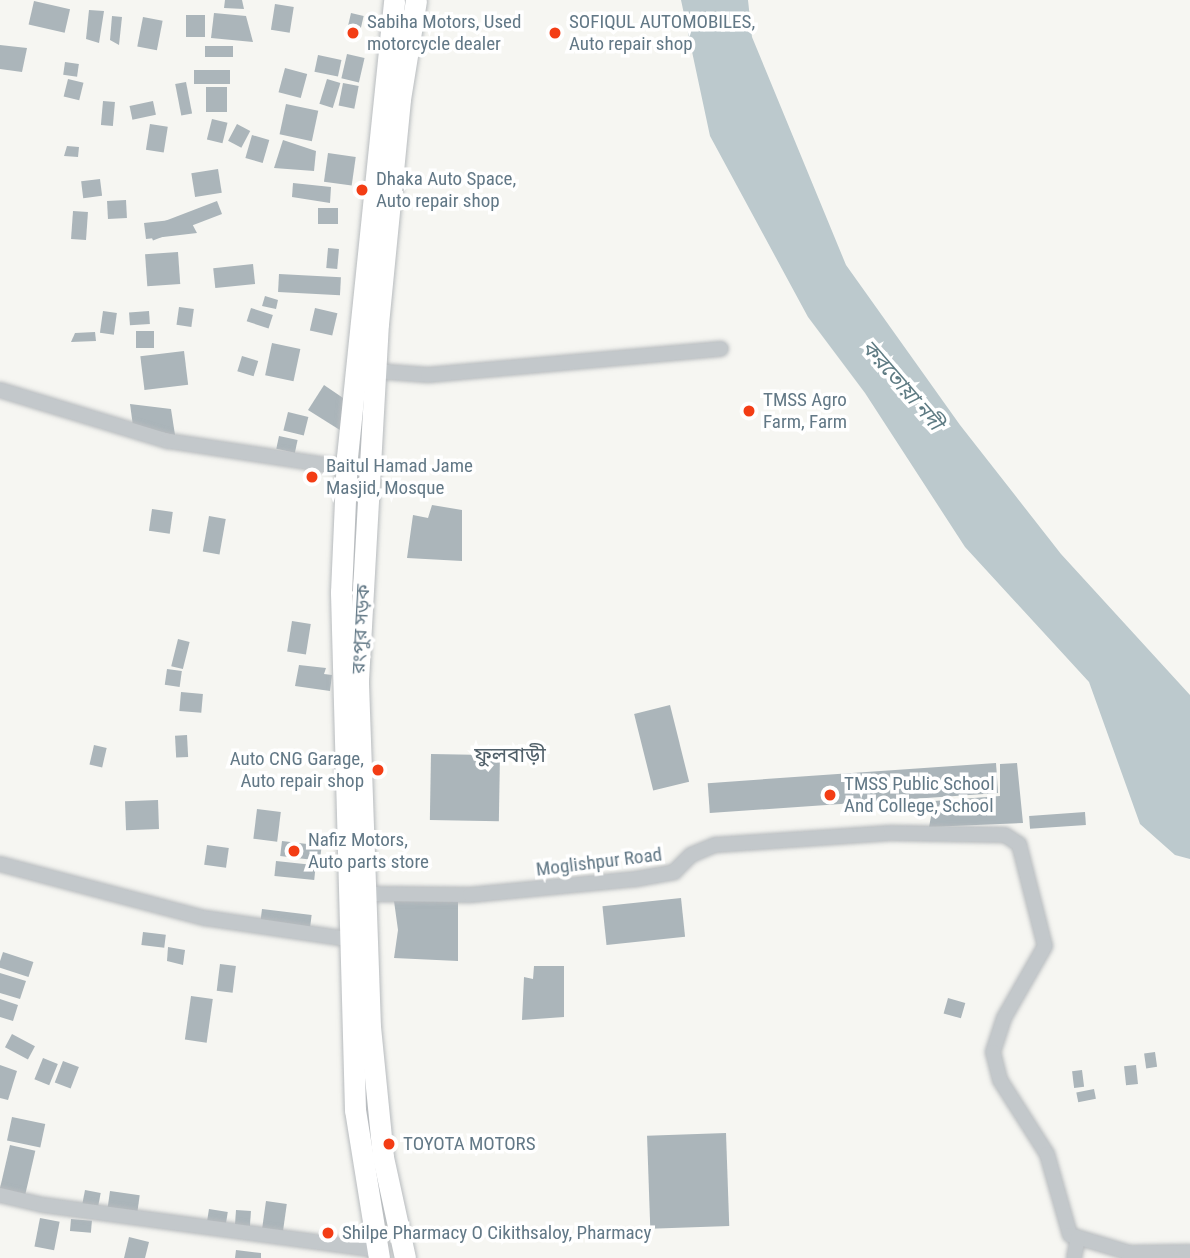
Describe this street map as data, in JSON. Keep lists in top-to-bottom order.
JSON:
{
  "streets": {
    "highway": ["রংপুর সড়ক"],
    "street": ["Moglishpur Road"]
  },
  "crossings": [
    ["রংপুর সড়ক", "Moglishpur Road"]
  ],
  "districts": ["ফুলবাড়ী"],
  "water": ["করতোয়া নদী"],
  "places": [
    "Sabiha Motors, Used motorcycle dealer",
    "SOFIQUL AUTOMOBILES, Auto repair shop",
    "Dhaka Auto Space, Auto repair shop",
    "TMSS Agro Farm, Farm",
    "Baitul Hamad Jame Masjid, Mosque",
    "Auto CNG Garage, Auto repair shop",
    "TMSS Public School And College, School",
    "Nafiz Motors, Auto parts store",
    "TOYOTA MOTORS",
    "Shilpe Pharmacy O Cikithsaloy, Pharmacy"
  ]
}
